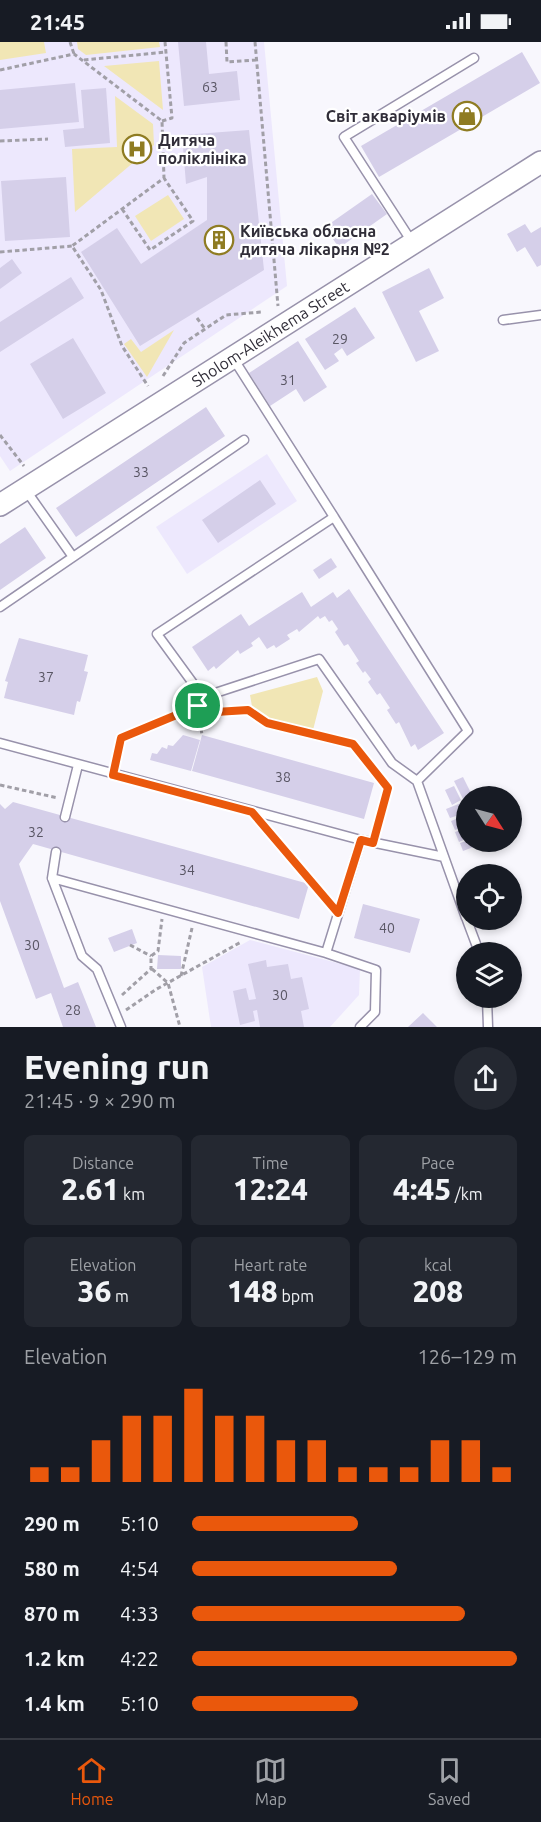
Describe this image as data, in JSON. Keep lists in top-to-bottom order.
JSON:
{
  "streets": {
    "street": ["Sholom-Aleikhema Street"]
  },
  "places": {
    "shop": ["Світ акваріумів"],
    "hospital": ["Дитяча поліклініка"],
    "building": ["Київська обласна дитяча лікарня №2"]
  },
  "house_numbers": [
    "63",
    "29",
    "31",
    "33",
    "37",
    "38",
    "32",
    "34",
    "40",
    "30",
    "30",
    "28"
  ],
  "north": "bottom right",
  "page": {
    "status": "21:45",
    "heading": ["Evening run", "21:45 · 9 × 290 m"],
    "stats": [
      ["Distance", "2.61 km"],
      ["Time", "12:24"],
      ["Pace", "4:45 /km"],
      ["Elevation", "36 m"],
      ["Heart rate", "148 bpm"],
      ["kcal", "208"]
    ],
    "chart": ["Elevation", "126–129 m"],
    "list": [
      {
        "name": "290 m",
        "note": "5:10"
      },
      {
        "name": "580 m",
        "note": "4:54"
      },
      {
        "name": "870 m",
        "note": "4:33"
      },
      {
        "name": "1.2 km",
        "note": "4:22"
      },
      {
        "name": "1.4 km",
        "note": "5:10"
      }
    ],
    "tabs": ["Home", "Map", "Saved"]
  }
}
